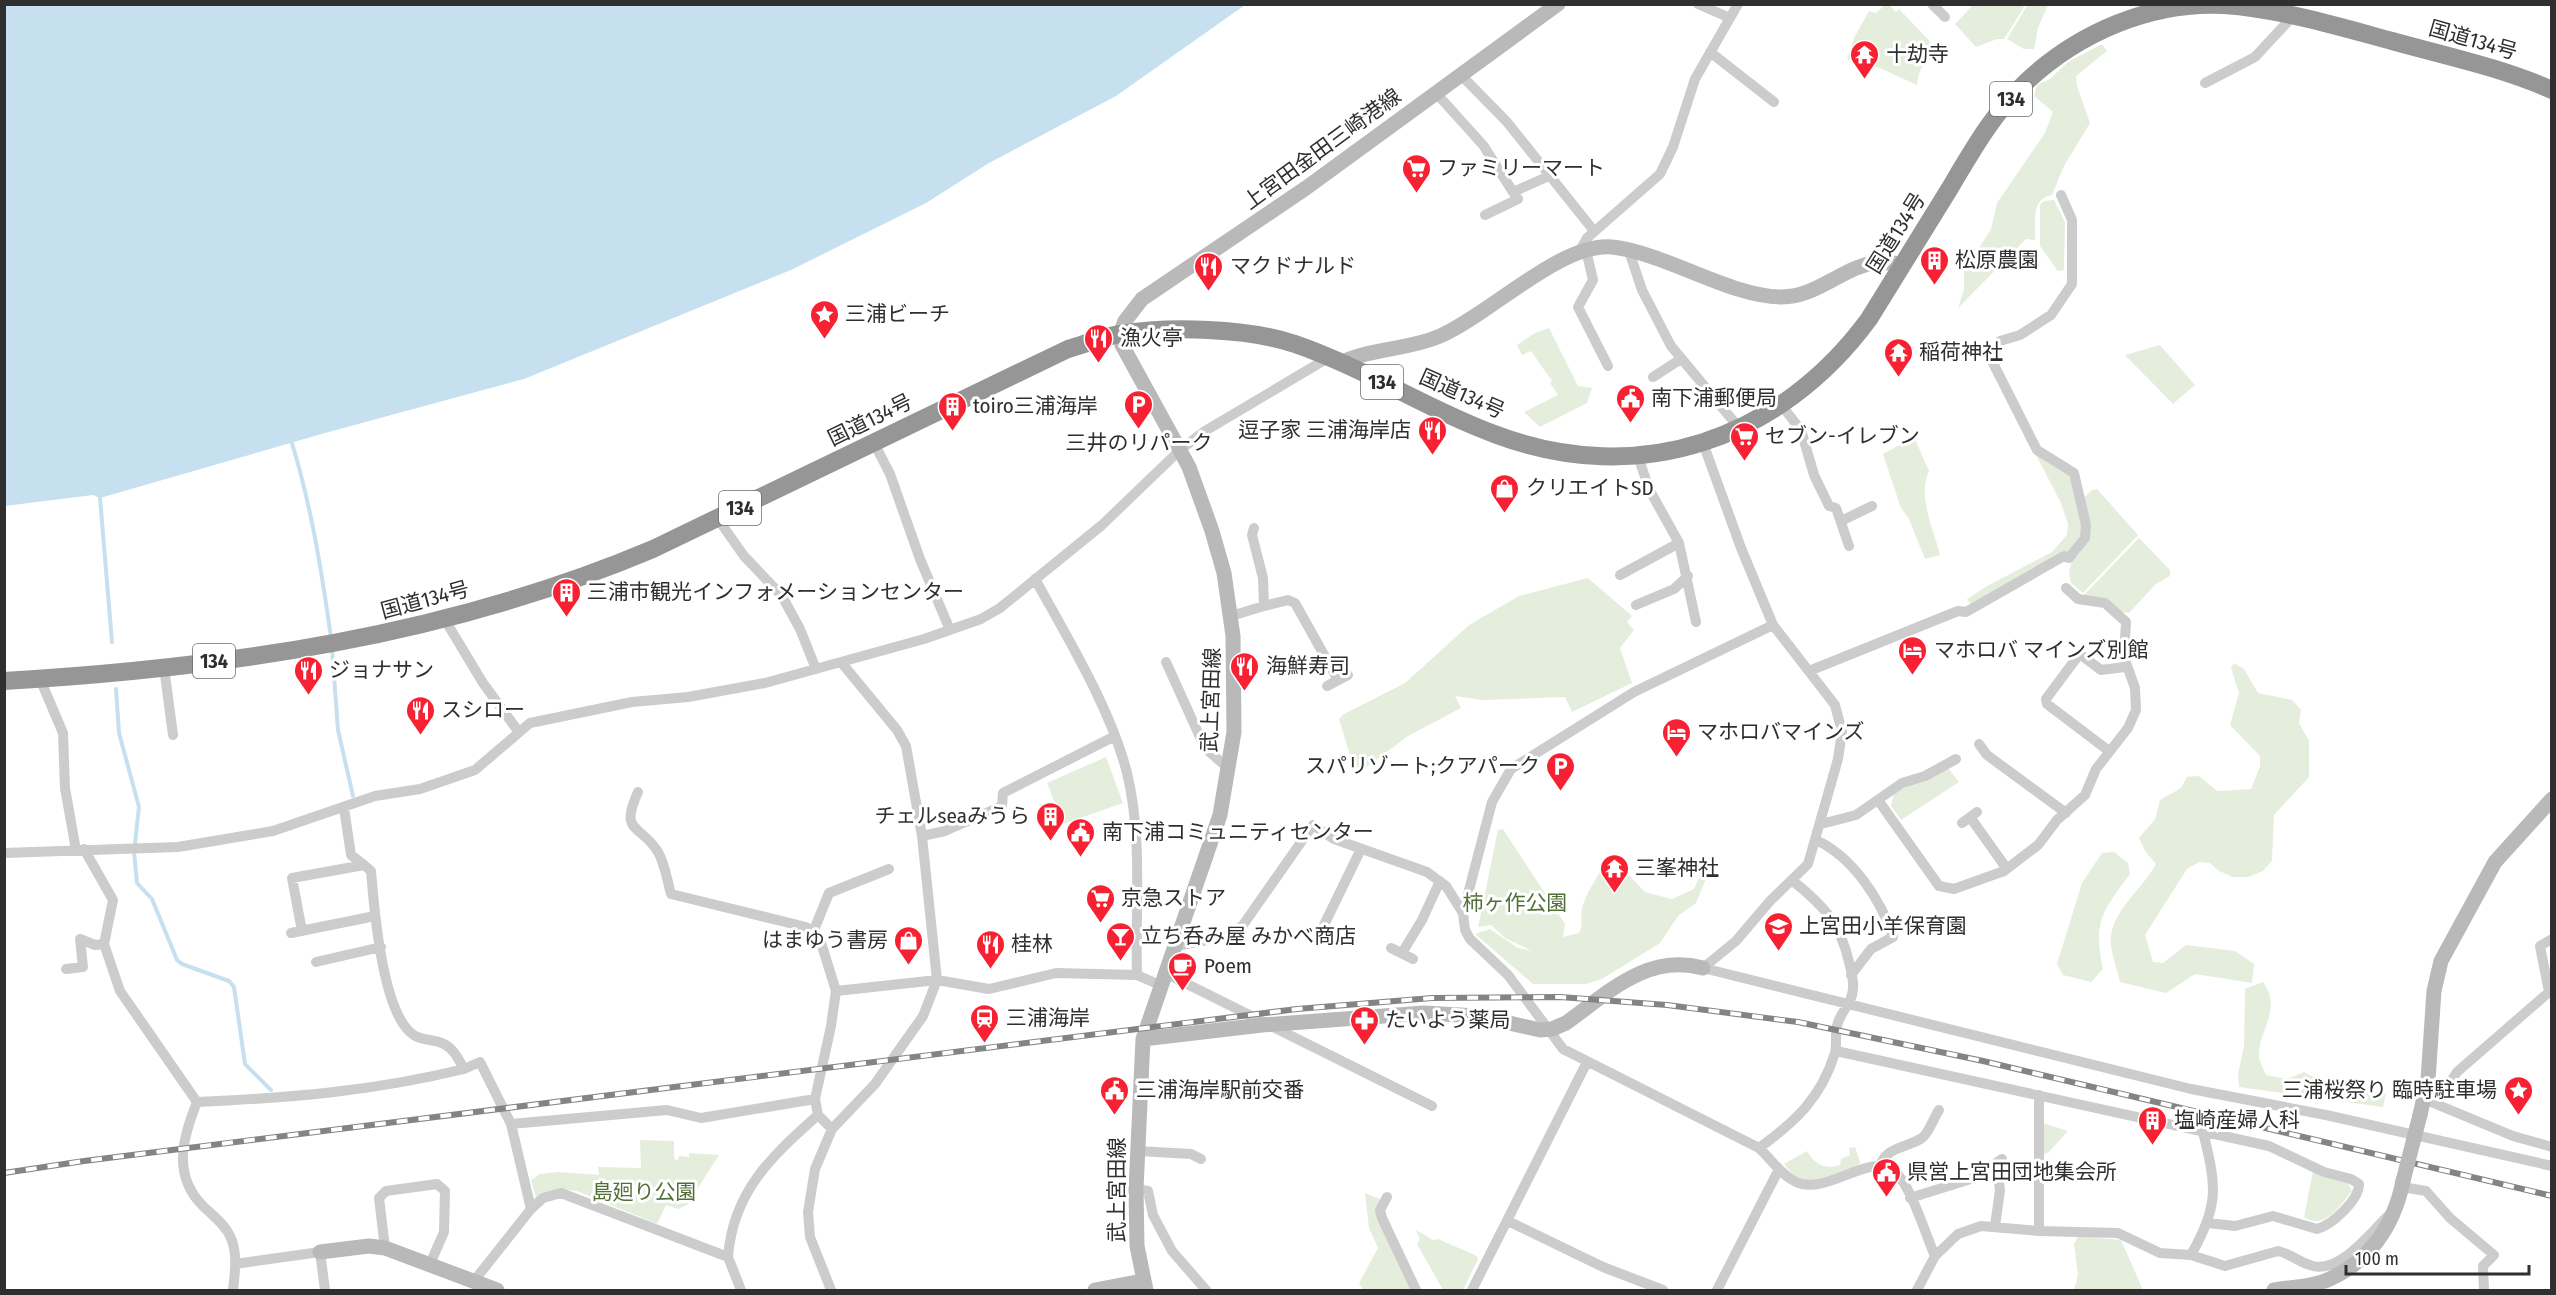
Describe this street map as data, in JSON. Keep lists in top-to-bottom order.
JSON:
{
  "streets": {
    "highway": ["国道134号", "134"],
    "street": ["上宮田金田三崎港線", "武上宮田線"]
  },
  "crossings": [
    ["国道134号", "上宮田金田三崎港線"],
    ["国道134号", "武上宮田線"],
    ["上宮田金田三崎港線", "武上宮田線"]
  ],
  "parks": ["柿ヶ作公園", "島廻り公園"],
  "places": {
    "temple": ["十劫寺", "稲荷神社", "三峯神社"],
    "supermarket": ["ファミリーマート", "セブン-イレブン", "京急ストア"],
    "building": [
      "松原農園",
      "toiro三浦海岸",
      "三浦市観光インフォメーションセンター",
      "チェルseaみうら",
      "塩崎産婦人科"
    ],
    "restaurant": [
      "マクドナルド",
      "漁火亭",
      "逗子家 三浦海岸店",
      "海鮮寿司",
      "ジョナサン",
      "スシロー",
      "桂林"
    ],
    "place": ["三浦ビーチ", "三浦桜祭り 臨時駐車場"],
    "public building": [
      "南下浦郵便局",
      "南下浦コミュニティセンター",
      "三浦海岸駅前交番",
      "県営上宮田団地集会所"
    ],
    "parking": ["三井のリパーク", "スパリゾート;クアパーク"],
    "shop": ["クリエイトSD", "はまゆう書房"],
    "hotel": ["マホロバ マインズ別館", "マホロバマインズ"],
    "school or university": ["上宮田小羊保育園"],
    "bar": ["立ち呑み屋 みかべ商店"],
    "cafe": ["Poem"],
    "station": ["三浦海岸"],
    "pharmacy": ["たいよう薬局"]
  },
  "scale_bar": "100 m"
}
